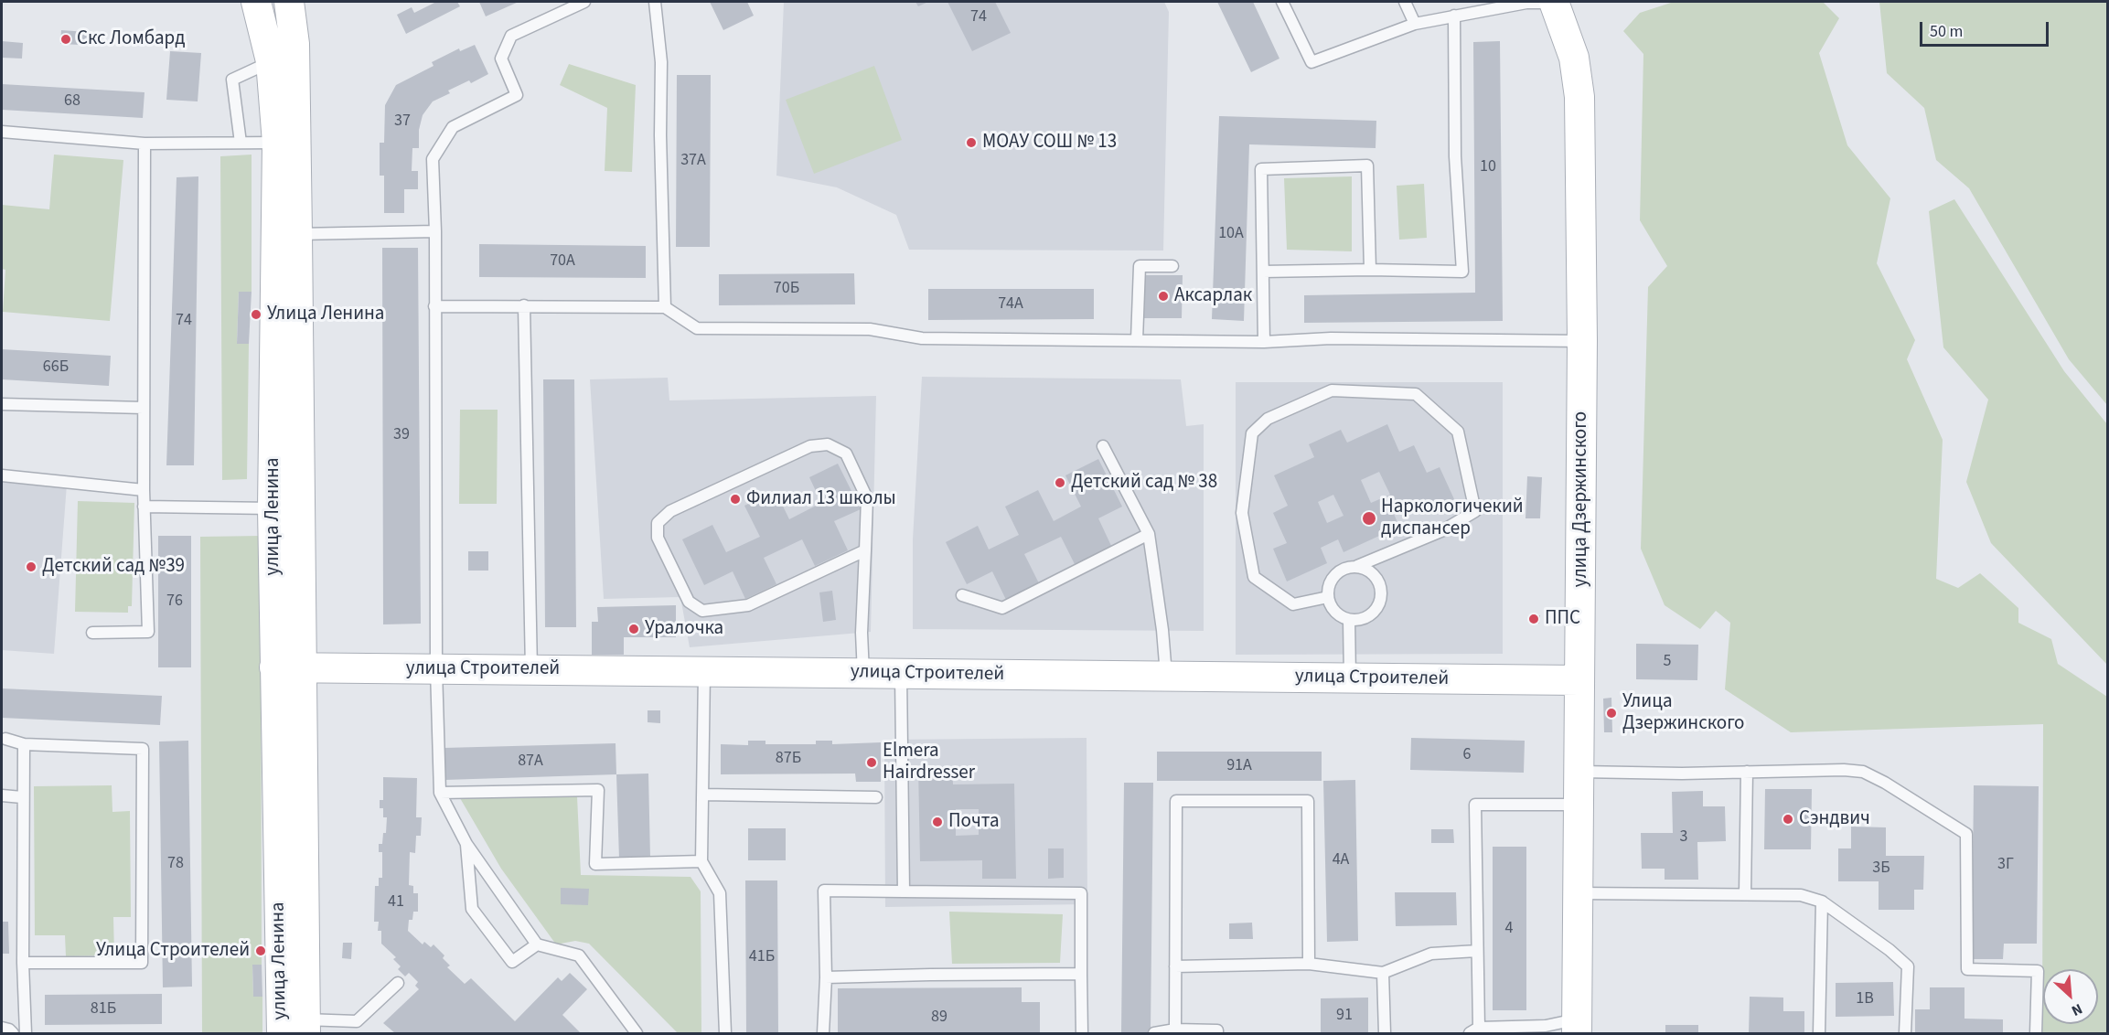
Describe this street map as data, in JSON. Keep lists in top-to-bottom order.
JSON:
{
  "streets": {
    "main road": ["улица Дзержинского", "улица Ленина", "улица Строителей"]
  },
  "crossings": [
    ["улица Дзержинского", "улица Строителей"],
    ["улица Ленина", "улица Строителей"]
  ],
  "places": [
    "Скс Ломбард",
    "МОАУ СОШ № 13",
    "Аксарлак",
    "Улица Ленина",
    "Детский сад № 38",
    "Филиал 13 школы",
    "Наркологичекий диспансер",
    "Детский сад №39",
    "ППС",
    "Уралочка",
    "Улица Дзержинского",
    "Elmera Hairdresser",
    "Сэндвич",
    "Почта",
    "Улица Строителей"
  ],
  "house_numbers": [
    "74",
    "68",
    "37",
    "37А",
    "10",
    "10А",
    "70А",
    "70Б",
    "74А",
    "74",
    "66Б",
    "39",
    "76",
    "5",
    "6",
    "87Б",
    "87А",
    "91А",
    "3",
    "4А",
    "78",
    "3Г",
    "3Б",
    "41",
    "4",
    "41Б",
    "1В",
    "81Б",
    "91",
    "89"
  ],
  "scale_bar": "50 m",
  "north": "bottom right"
}
